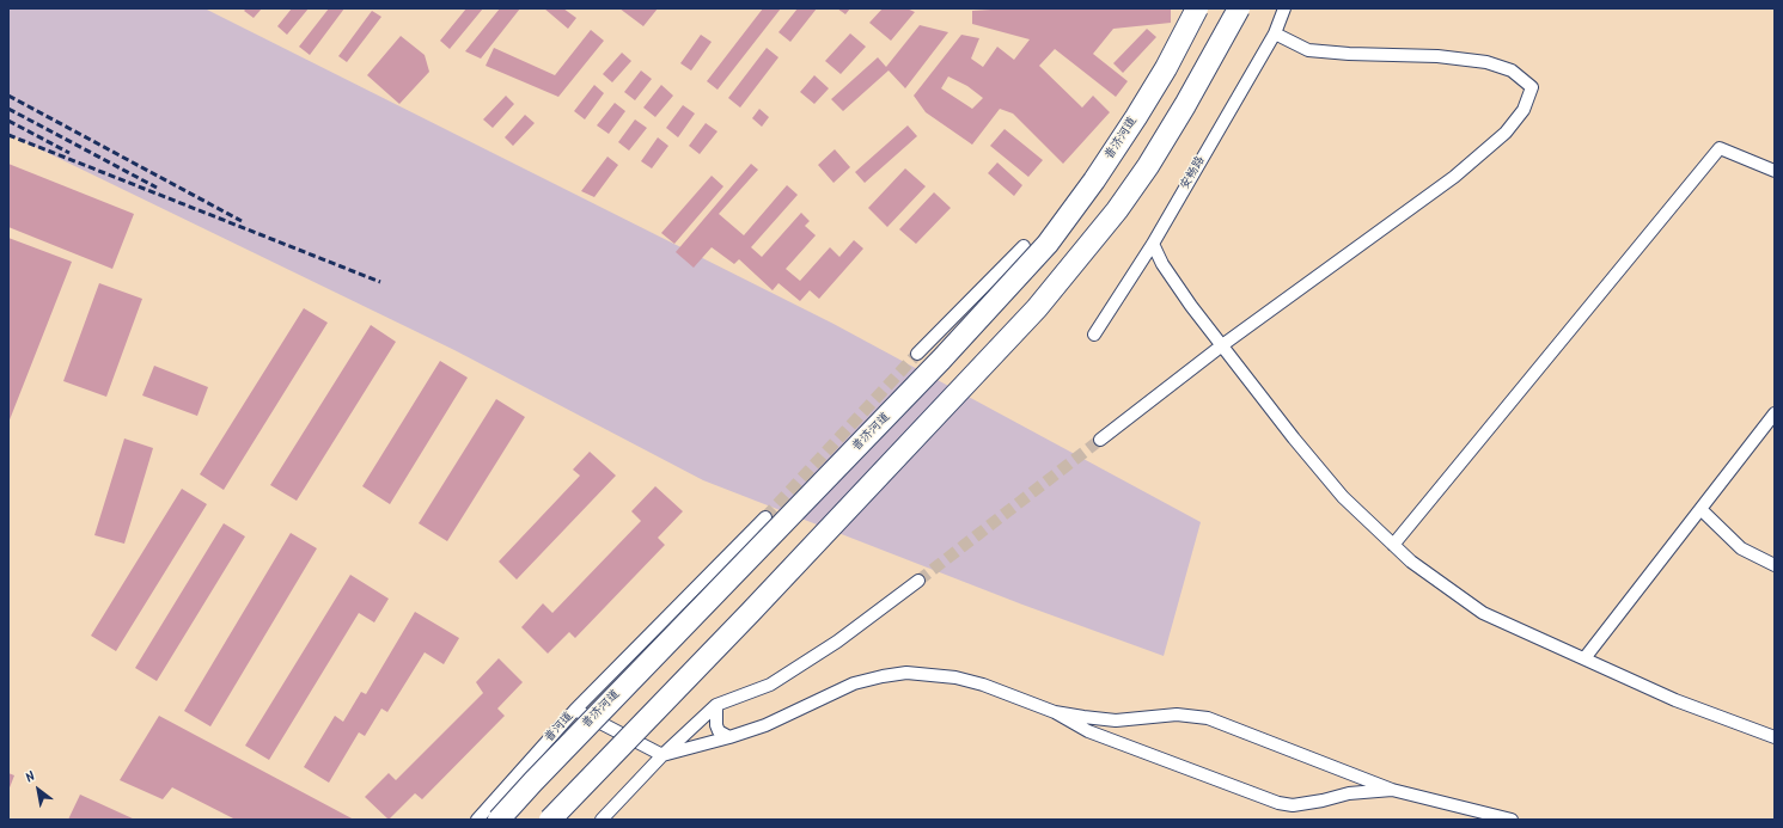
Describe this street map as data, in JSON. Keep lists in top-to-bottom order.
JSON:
{
  "streets": {
    "highway": ["普济河道"],
    "street": ["安畅路", "普河道"]
  },
  "north": "top left"
}
